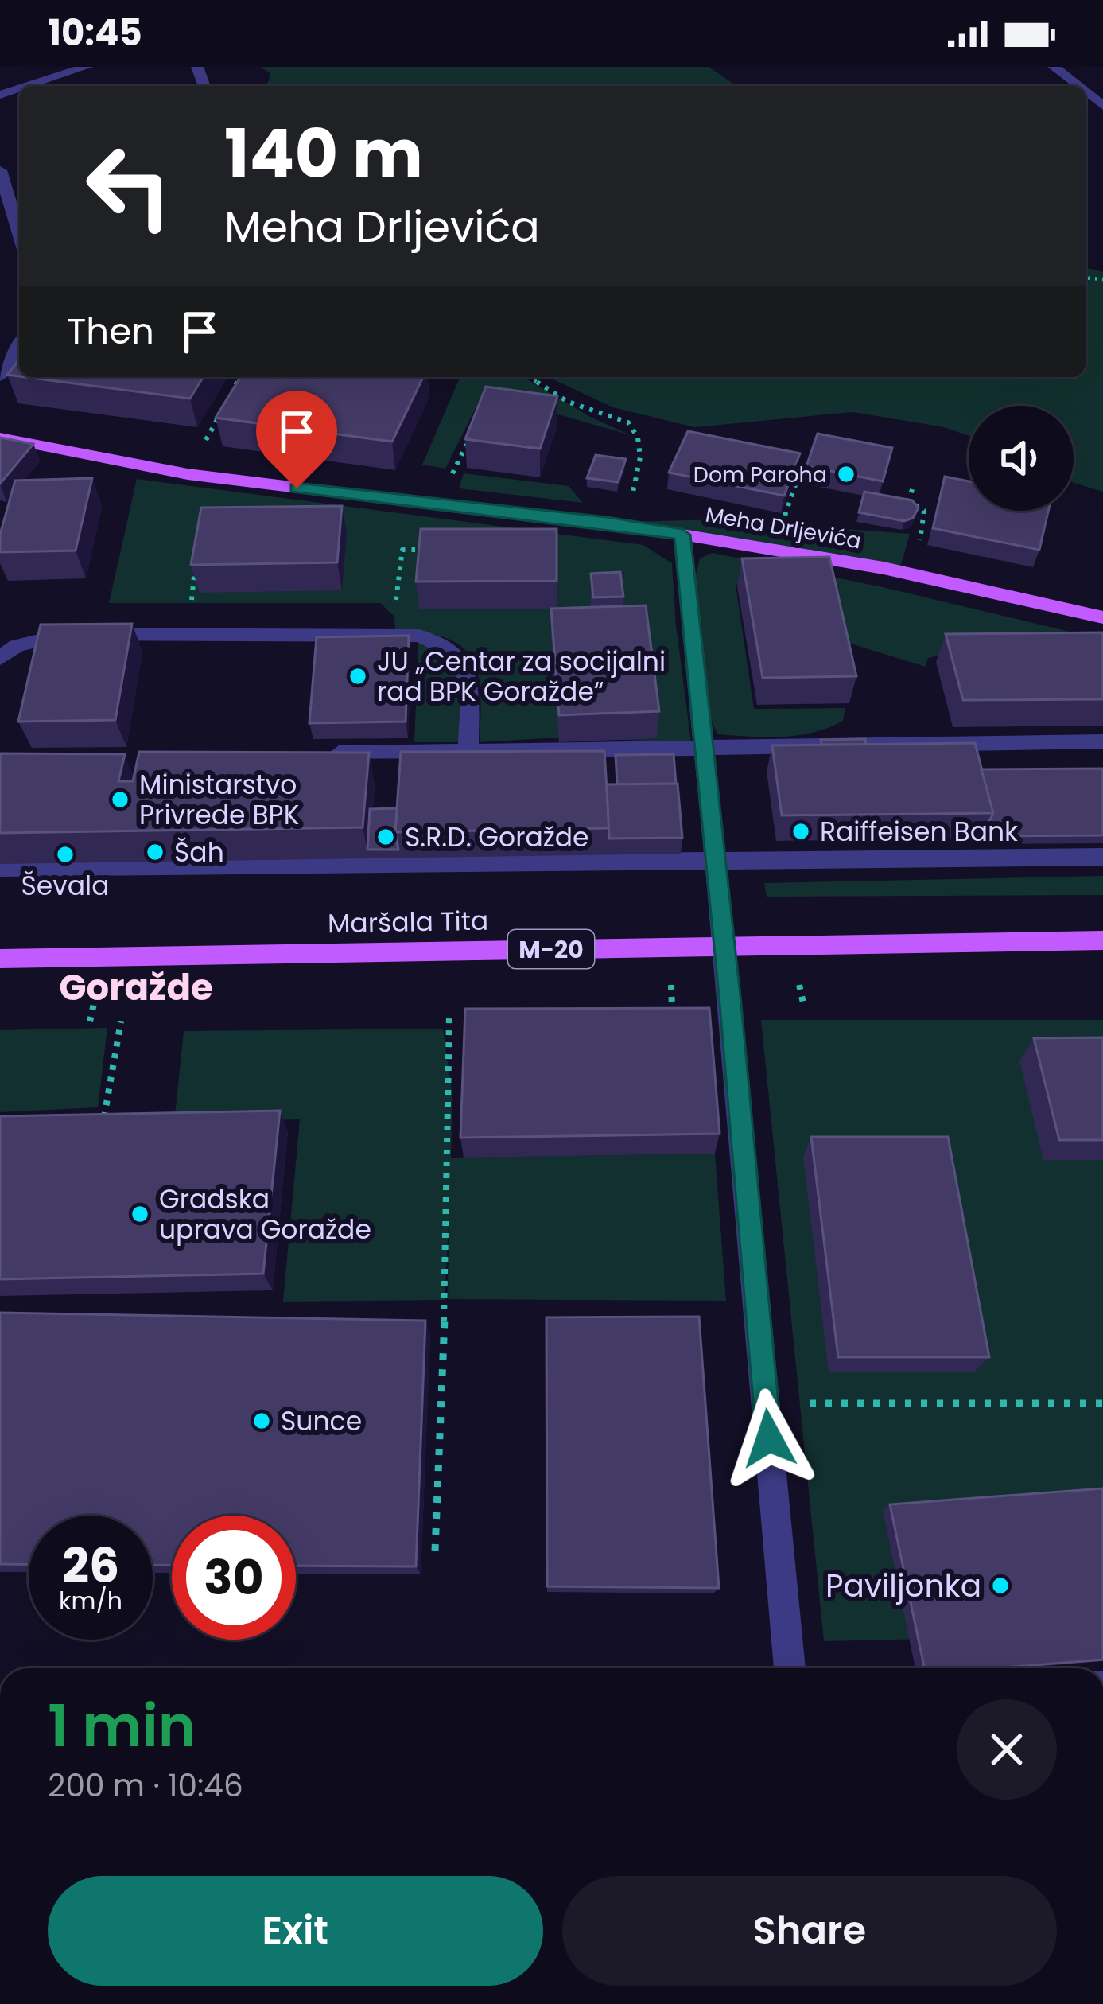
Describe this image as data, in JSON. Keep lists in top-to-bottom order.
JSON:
{
  "streets": {
    "main road": ["Meha Drljevića", "Maršala Tita", "M-20"]
  },
  "districts": ["Goražde"],
  "places": [
    "Dom Paroha",
    "JU „Centar za socijalni rad BPK Goražde“",
    "Ministarstvo Privrede BPK",
    "Raiffeisen Bank",
    "S.R.D. Goražde",
    "Šah",
    "Ševala",
    "Gradska uprava Goražde",
    "Sunce",
    "Paviljonka"
  ],
  "page": {
    "status": "10:45",
    "turn": ["140 m", "Meha Drljevića"],
    "then": "Then",
    "speed": "26 km/h",
    "limit": "30",
    "heading": ["1 min", "200 m · 10:46"],
    "buttons": ["Exit", "Share"]
  }
}
